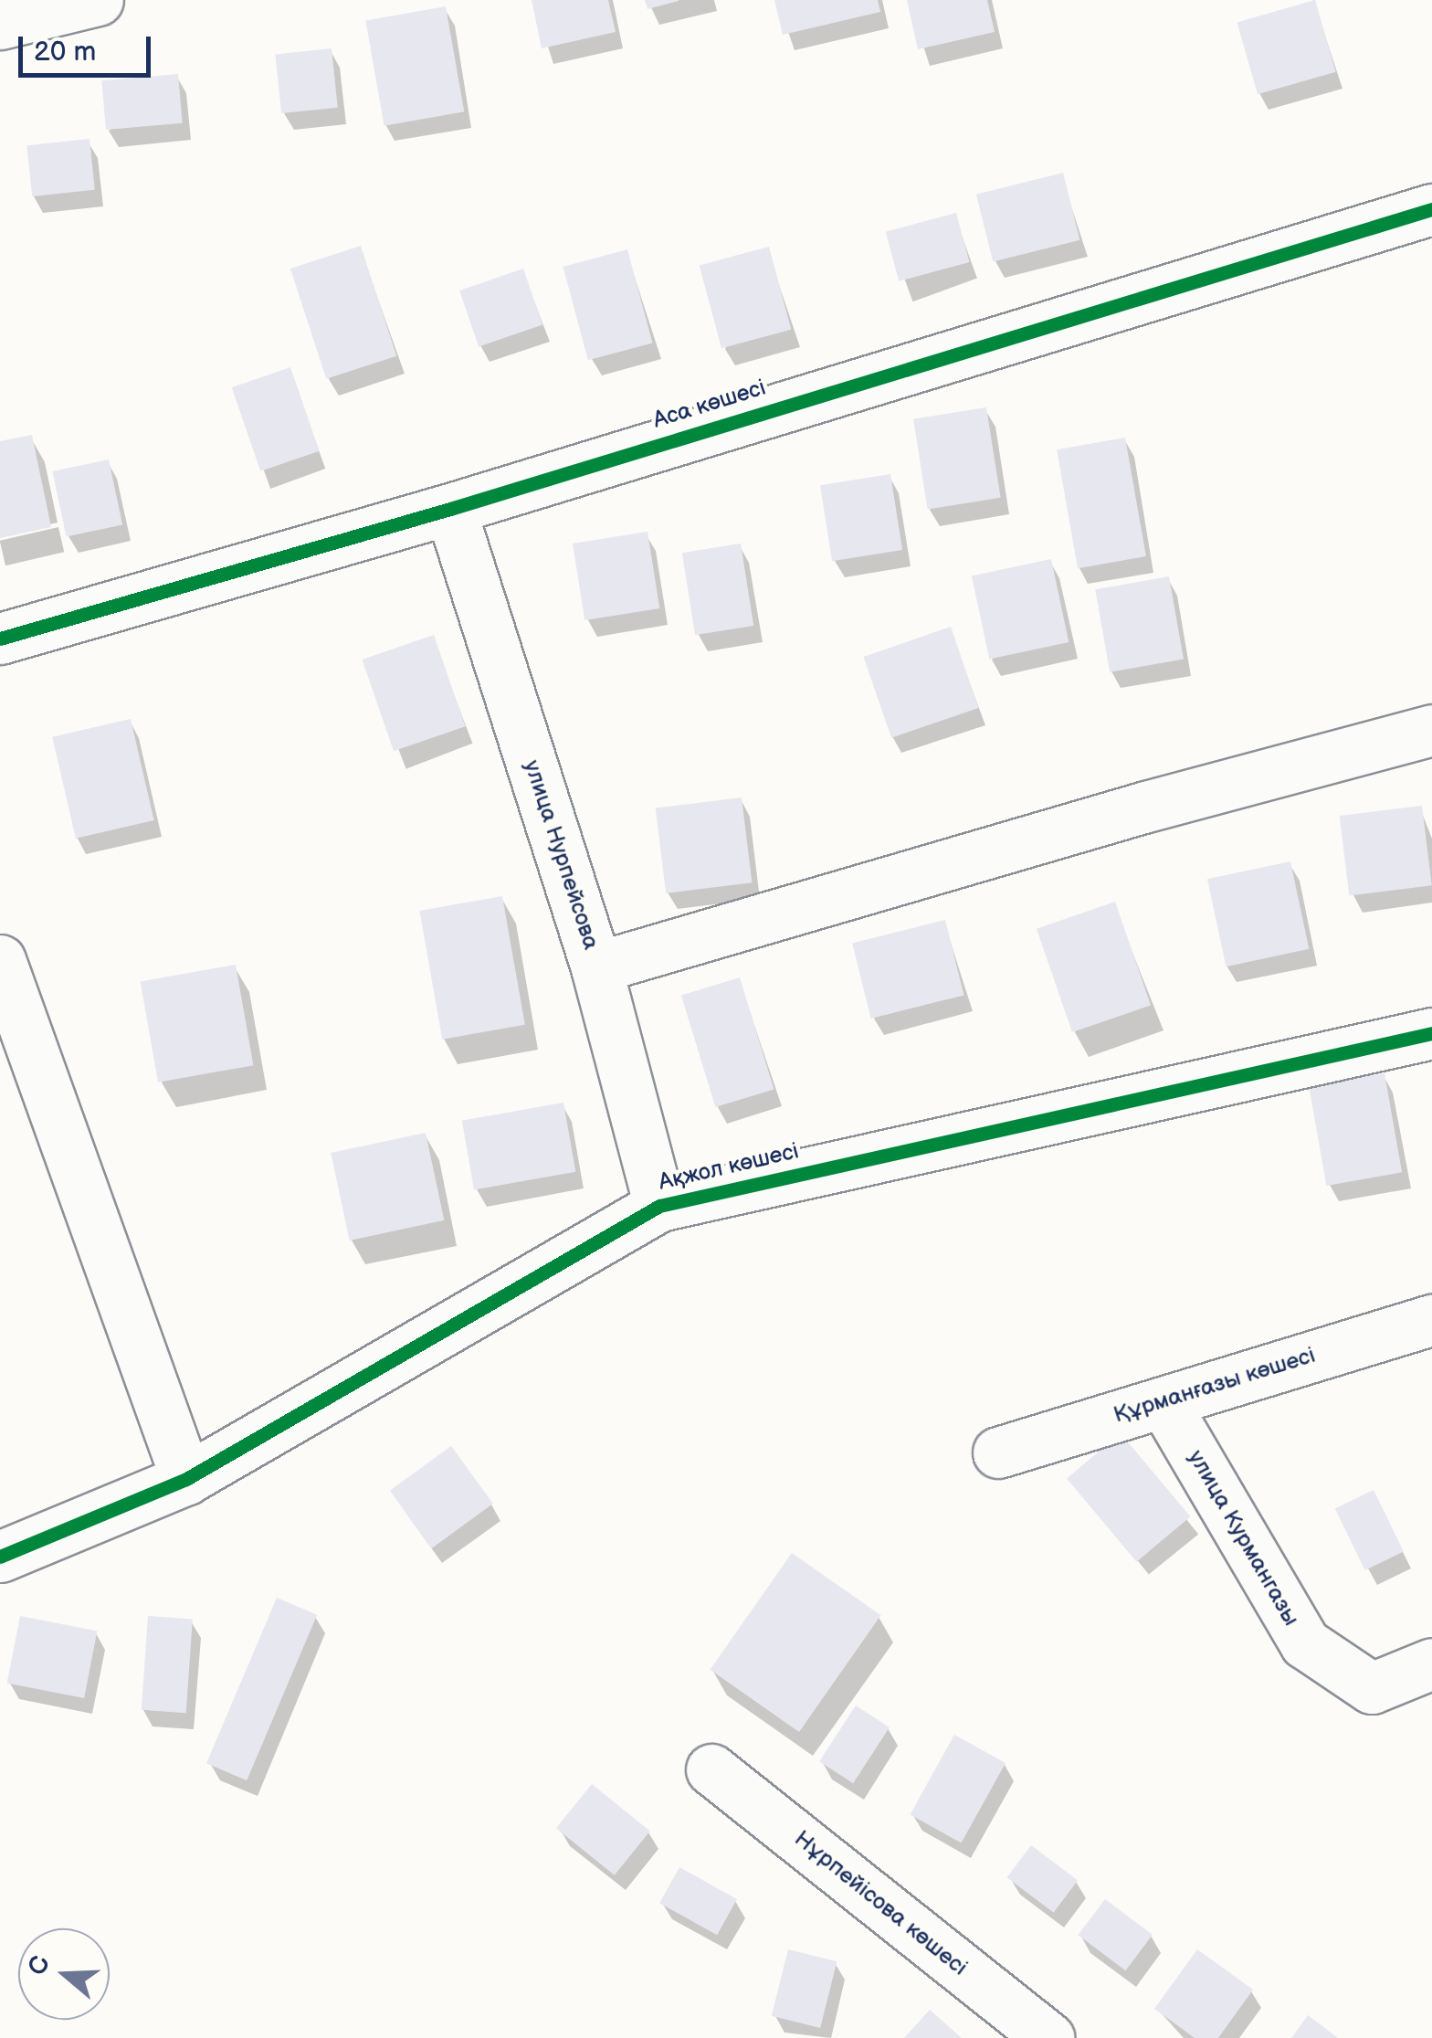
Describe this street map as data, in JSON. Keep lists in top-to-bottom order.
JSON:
{
  "streets": {
    "street": [
      "Аса көшесі",
      "улица Нурпейсова",
      "Ақжол көшесі",
      "Құрманғазы көшесі",
      "улица Курмангазы",
      "Нұрпейісова көшесі"
    ]
  },
  "crossings": [
    ["Аса көшесі", "улица Нурпейсова"],
    ["улица Нурпейсова", "Ақжол көшесі"],
    ["Құрманғазы көшесі", "улица Курмангазы"]
  ],
  "scale_bar": "20 m",
  "north": "left"
}
